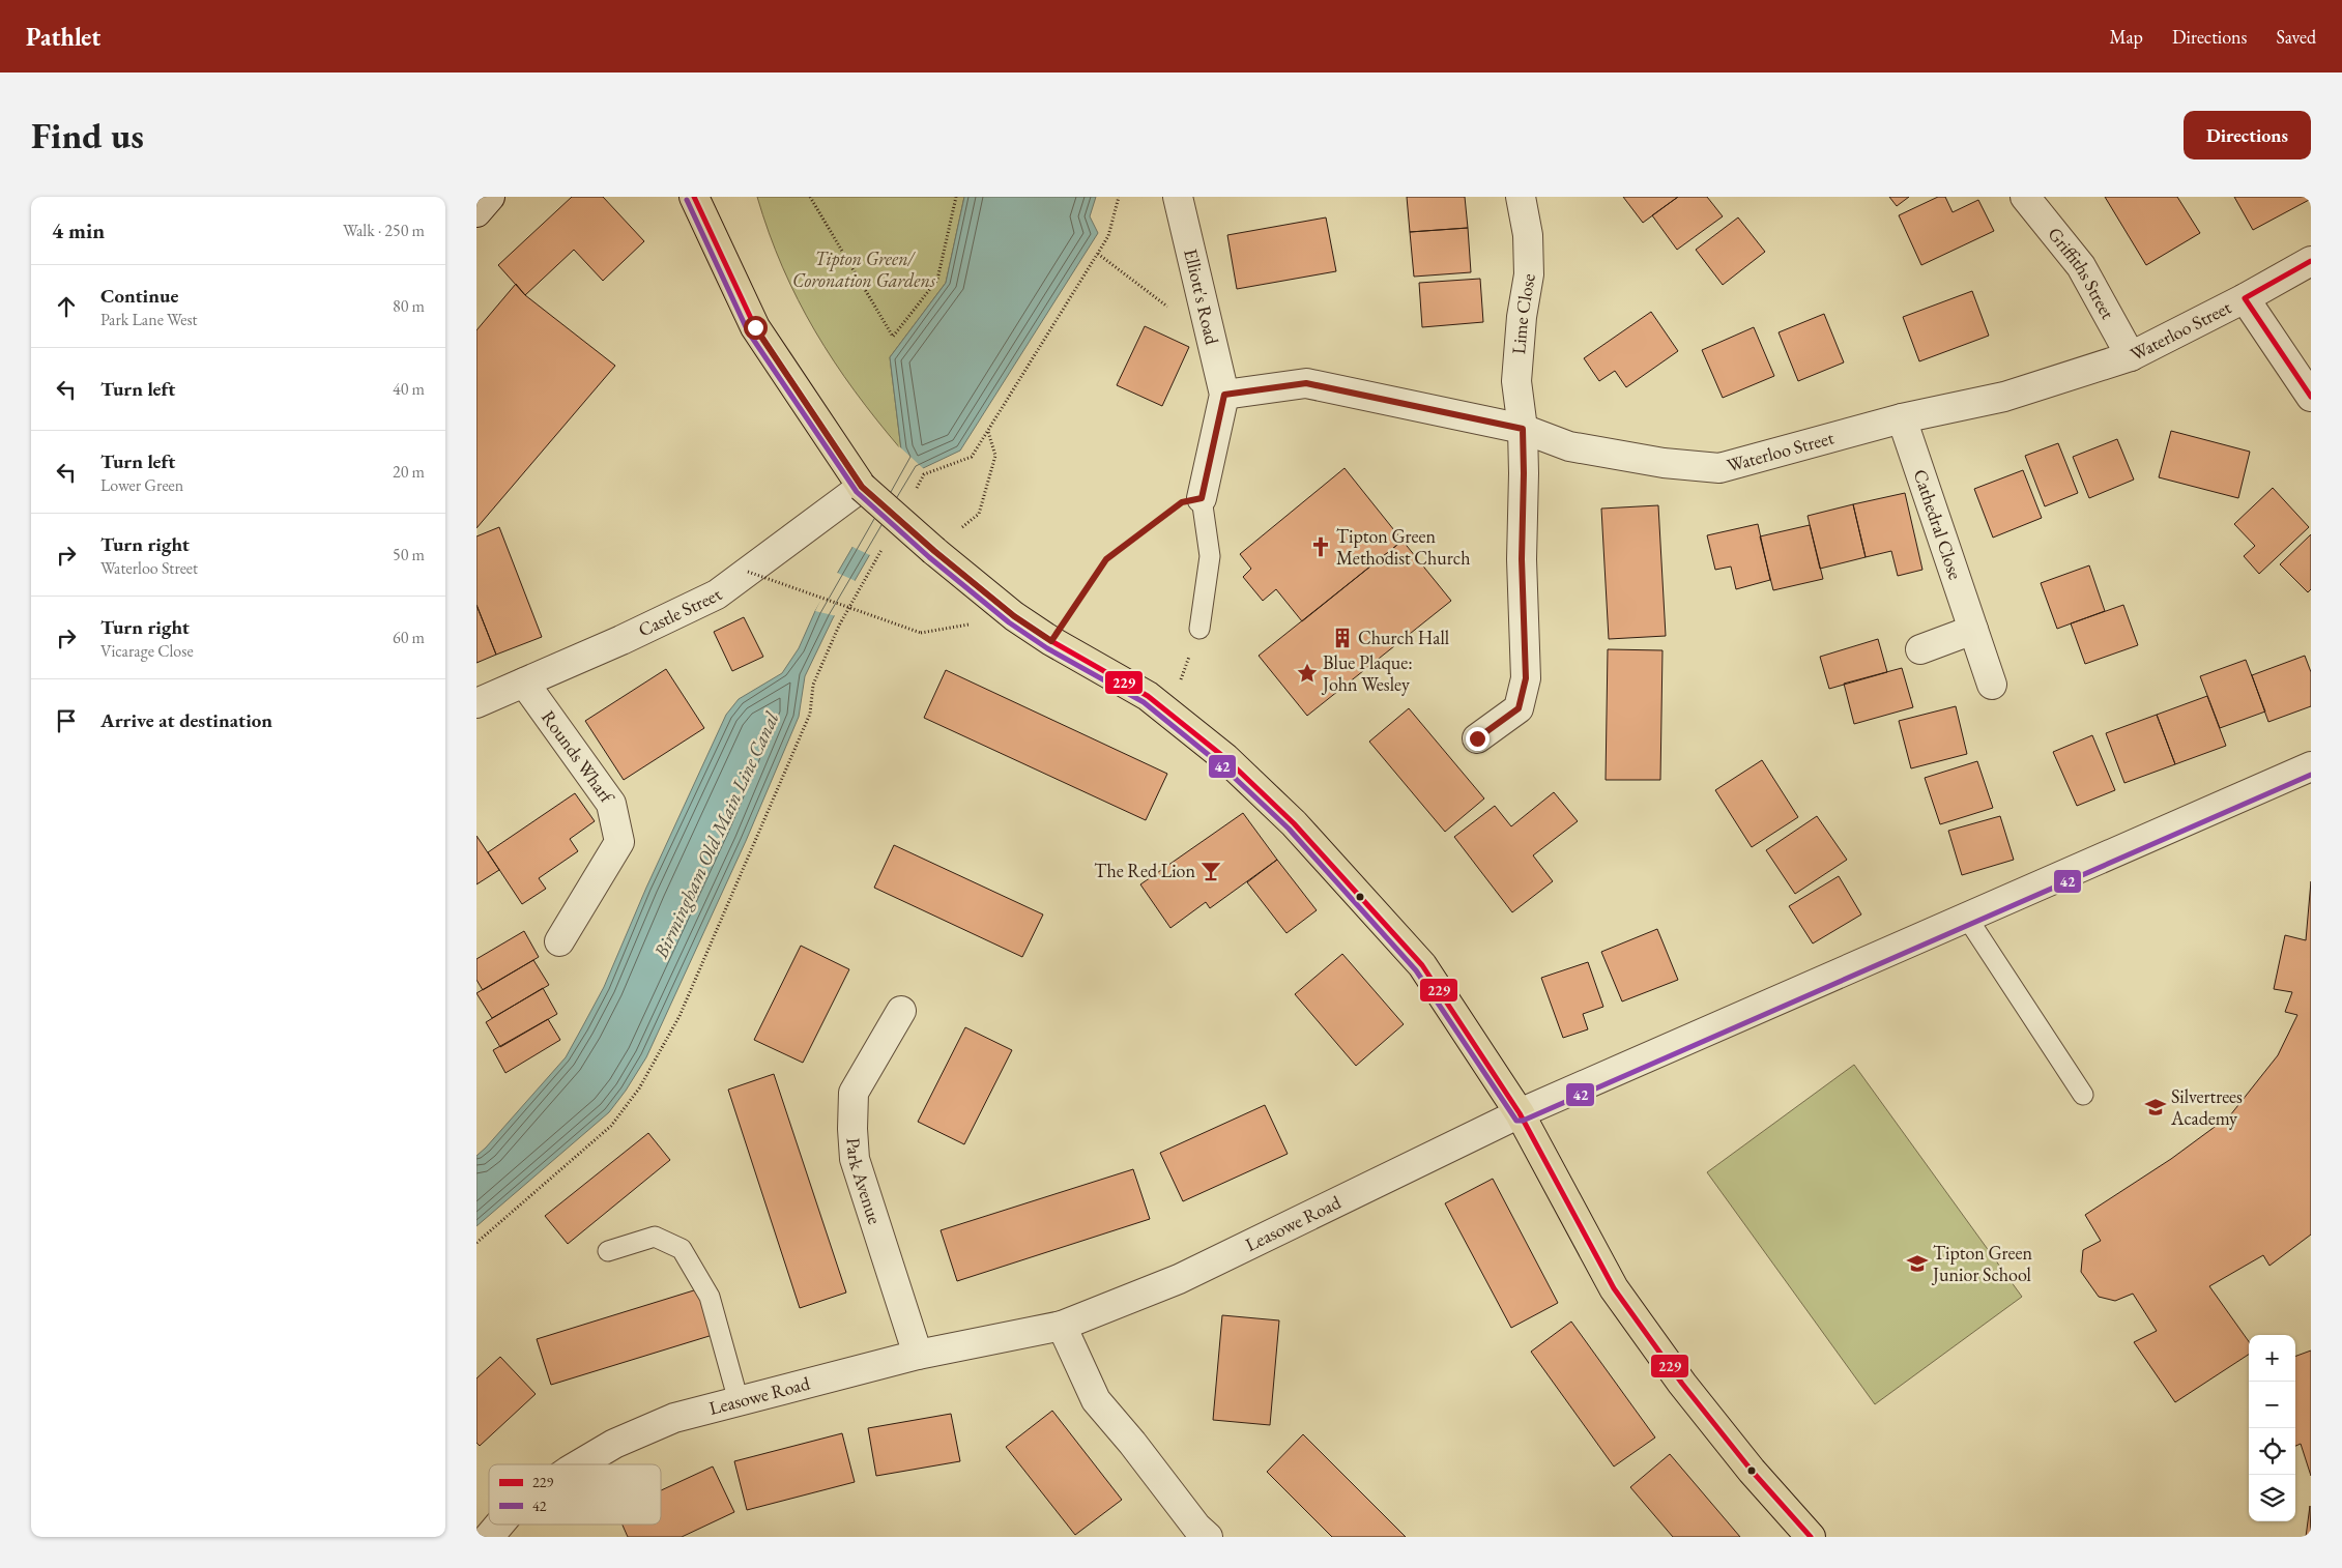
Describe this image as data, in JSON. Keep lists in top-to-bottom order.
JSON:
{
  "streets": {
    "street": [
      "Griffiths Street",
      "Elliott's Road",
      "Lime Close",
      "Waterloo Street",
      "Cathedral Close",
      "Castle Street",
      "Rounds Wharf",
      "Park Avenue",
      "Leasowe Road"
    ]
  },
  "crossings": [
    ["Griffiths Street", "Waterloo Street"],
    ["Elliott's Road", "Waterloo Street"],
    ["Lime Close", "Waterloo Street"],
    ["Waterloo Street", "Cathedral Close"],
    ["Castle Street", "Rounds Wharf"],
    ["Park Avenue", "Leasowe Road"]
  ],
  "water": ["Birmingham Old Main Line Canal"],
  "parks": ["Tipton Green/ Coronation Gardens"],
  "places": {
    "church": ["Tipton Green Methodist Church"],
    "building": ["Church Hall"],
    "place": ["Blue Plaque: John Wesley"],
    "bar": ["The Red Lion"],
    "school or university": ["Silvertrees Academy", "Tipton Green Junior School"]
  },
  "lines": ["transit line 229", "transit line 42"],
  "legend": ["229", "42"],
  "page": {
    "header": "Pathlet",
    "nav": ["Map", "Directions", "Saved"],
    "buttons": "Directions",
    "title": "Find us",
    "heading": ["4 min", "Walk · 250 m"],
    "list": [
      ["Continue", "Park Lane West", "80 m"],
      ["Turn left", "40 m"],
      ["Turn left", "Lower Green", "20 m"],
      ["Turn right", "Waterloo Street", "50 m"],
      ["Turn right", "Vicarage Close", "60 m"],
      "Arrive at destination"
    ],
    "map_buttons": ["+", "−"]
  }
}
